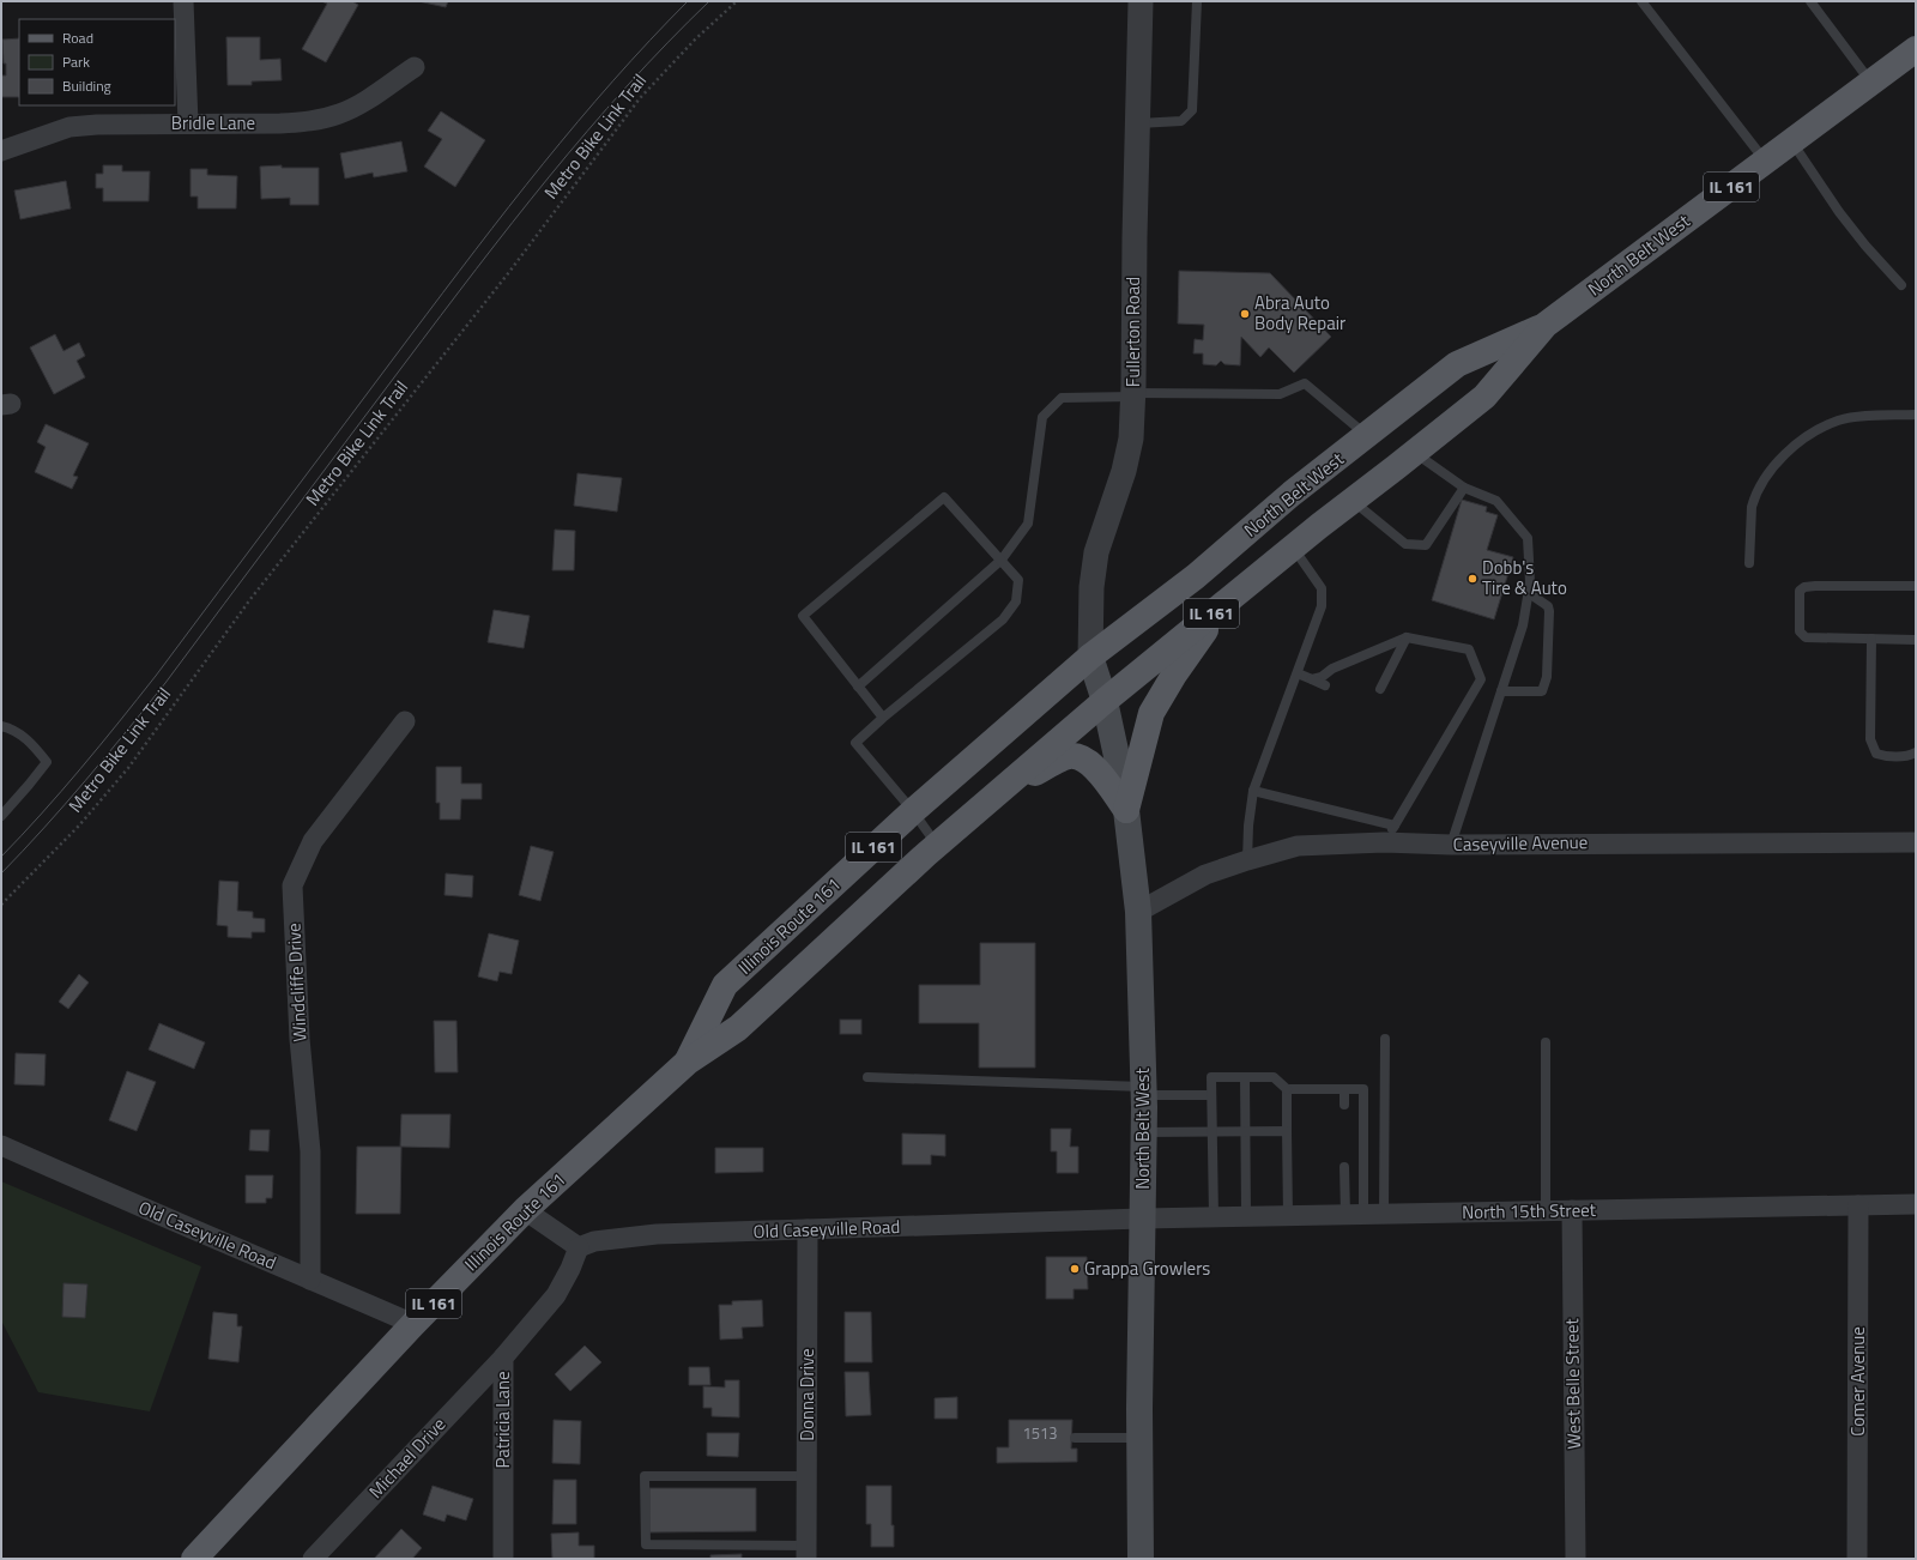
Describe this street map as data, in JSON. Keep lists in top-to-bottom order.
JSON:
{
  "streets": {
    "main road": ["IL 161", "North Belt West", "Illinois Route 161"],
    "street": [
      "Bridle Lane",
      "Fullerton Road",
      "Caseyville Avenue",
      "Windcliffe Drive",
      "North 15th Street",
      "Old Caseyville Road",
      "Comer Avenue",
      "West Belle Street",
      "Donna Drive",
      "Patricia Lane",
      "Michael Drive"
    ],
    "path": ["Metro Bike Link Trail"]
  },
  "crossings": [
    ["North Belt West", "Fullerton Road"],
    ["North Belt West", "Caseyville Avenue"],
    ["North Belt West", "Illinois Route 161"],
    ["North Belt West", "North 15th Street"],
    ["North Belt West", "Old Caseyville Road"],
    ["Fullerton Road", "Illinois Route 161"],
    ["Illinois Route 161", "Old Caseyville Road"],
    ["Windcliffe Drive", "Old Caseyville Road"],
    ["North 15th Street", "Old Caseyville Road"],
    ["North 15th Street", "Comer Avenue"],
    ["North 15th Street", "West Belle Street"],
    ["Old Caseyville Road", "Donna Drive"],
    ["Old Caseyville Road", "Patricia Lane"],
    ["Patricia Lane", "Michael Drive"]
  ],
  "places": ["Abra Auto Body Repair", "Dobb's Tire & Auto", "Grappa Growlers"],
  "house_numbers": ["1513"],
  "legend": ["Road", "Park", "Building"]
}
